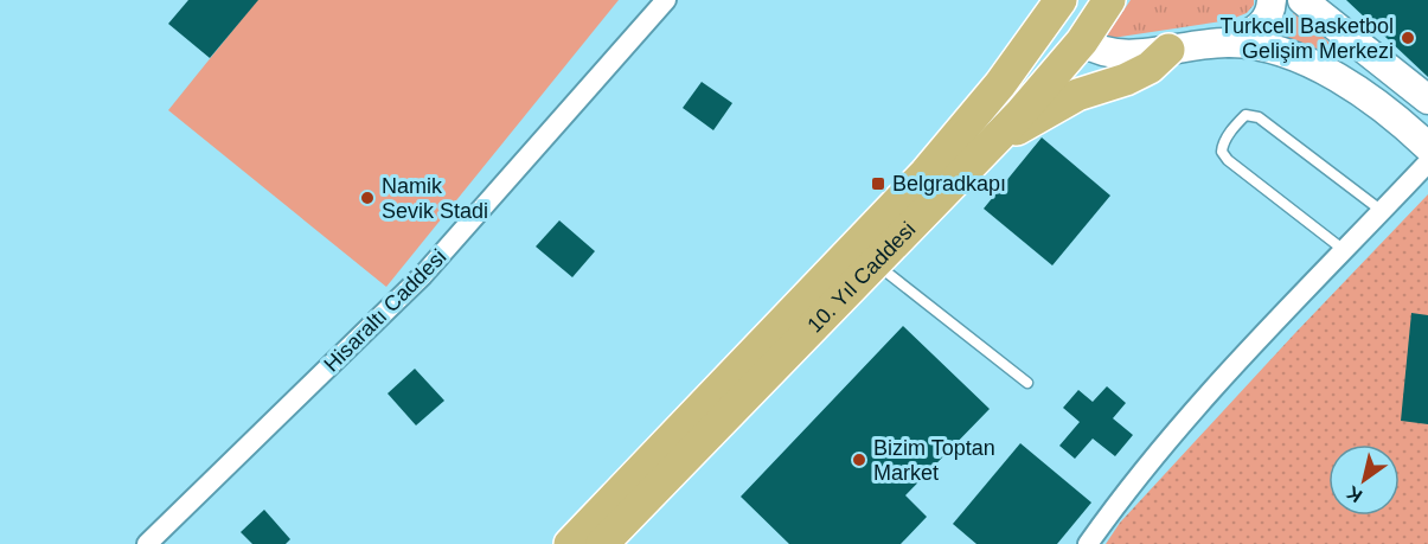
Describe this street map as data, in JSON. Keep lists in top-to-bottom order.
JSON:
{
  "streets": {
    "main road": ["10. Yıl Caddesi"],
    "street": ["Hisaraltı Caddesi"]
  },
  "places": {
    "other": ["Turkcell Basketbol Gelişim Merkezi", "Namik Sevik Stadi", "Bizim Toptan Market"],
    "transit": ["Belgradkapı"]
  },
  "north": "bottom left"
}
